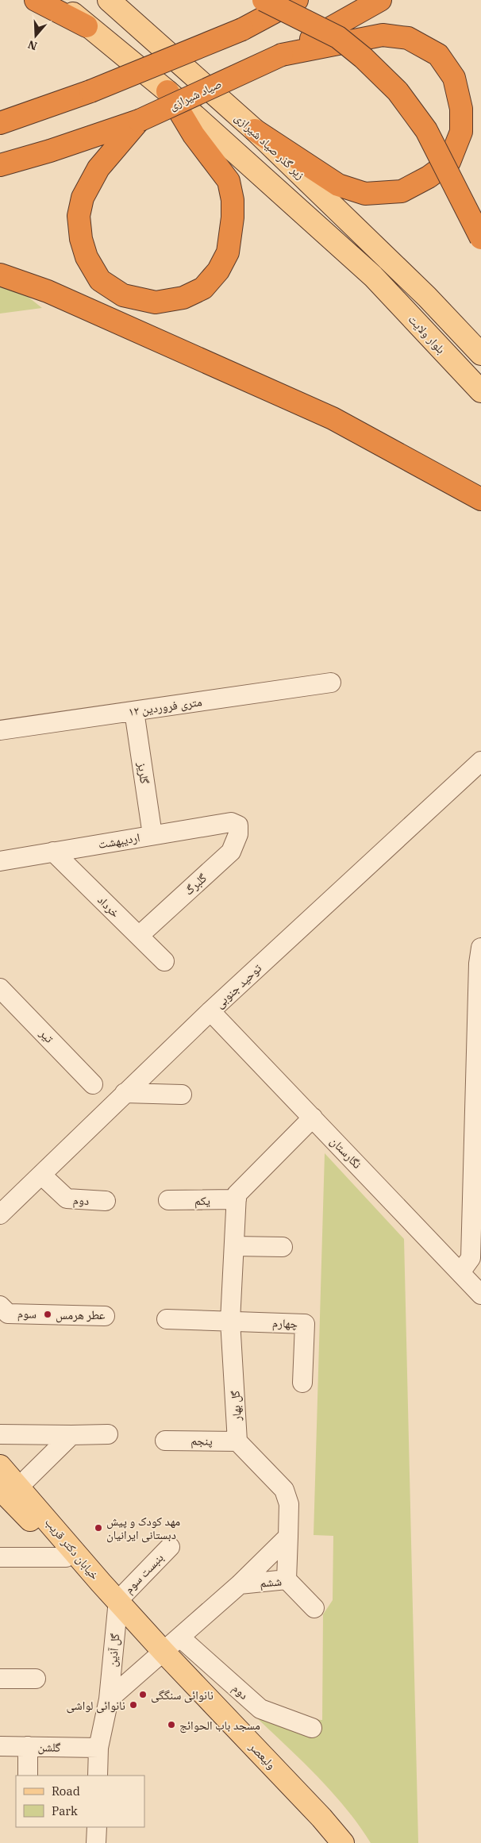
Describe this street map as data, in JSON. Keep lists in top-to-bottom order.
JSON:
{
  "streets": {
    "highway": ["صیاد شیرازی"],
    "main road": [
      "زیر گذر صیاد شیرازی",
      "بلوار ولایت",
      "خیابان دکتر قریب",
      "ولیعصر"
    ],
    "street": [
      "۱۲ متری فروردین",
      "گلریز",
      "اردیبهشت",
      "گلبرگ",
      "خرداد",
      "توحید جنوبی",
      "تیر",
      "نگارستان",
      "دوم",
      "یکم",
      "سوم",
      "چهارم",
      "گل بهار",
      "پنجم",
      "بنبست سوم",
      "ششم",
      "گل آذین",
      "گلشن"
    ]
  },
  "crossings": [
    ["۱۲ متری فروردین", "گلریز"],
    ["گلریز", "اردیبهشت"],
    ["اردیبهشت", "گلبرگ"],
    ["اردیبهشت", "خرداد"],
    ["گلبرگ", "خرداد"],
    ["توحید جنوبی", "نگارستان"],
    ["توحید جنوبی", "دوم"],
    ["یکم", "گل بهار"],
    ["چهارم", "گل بهار"],
    ["گل بهار", "پنجم"],
    ["خیابان دکتر قریب", "ولیعصر"],
    ["بنبست سوم", "گل آذین"],
    ["بنبست سوم", "ولیعصر"],
    ["گل آذین", "گلشن"],
    ["گل آذین", "ولیعصر"]
  ],
  "places": [
    "عطر هرمس",
    "مهد کودک و پیش دبستانی ایرانیان",
    "نانوائی سنگگی",
    "نانوائی لواشی",
    "مسجد باب الحوائج"
  ],
  "legend": ["Road", "Park"],
  "north": "bottom"
}
